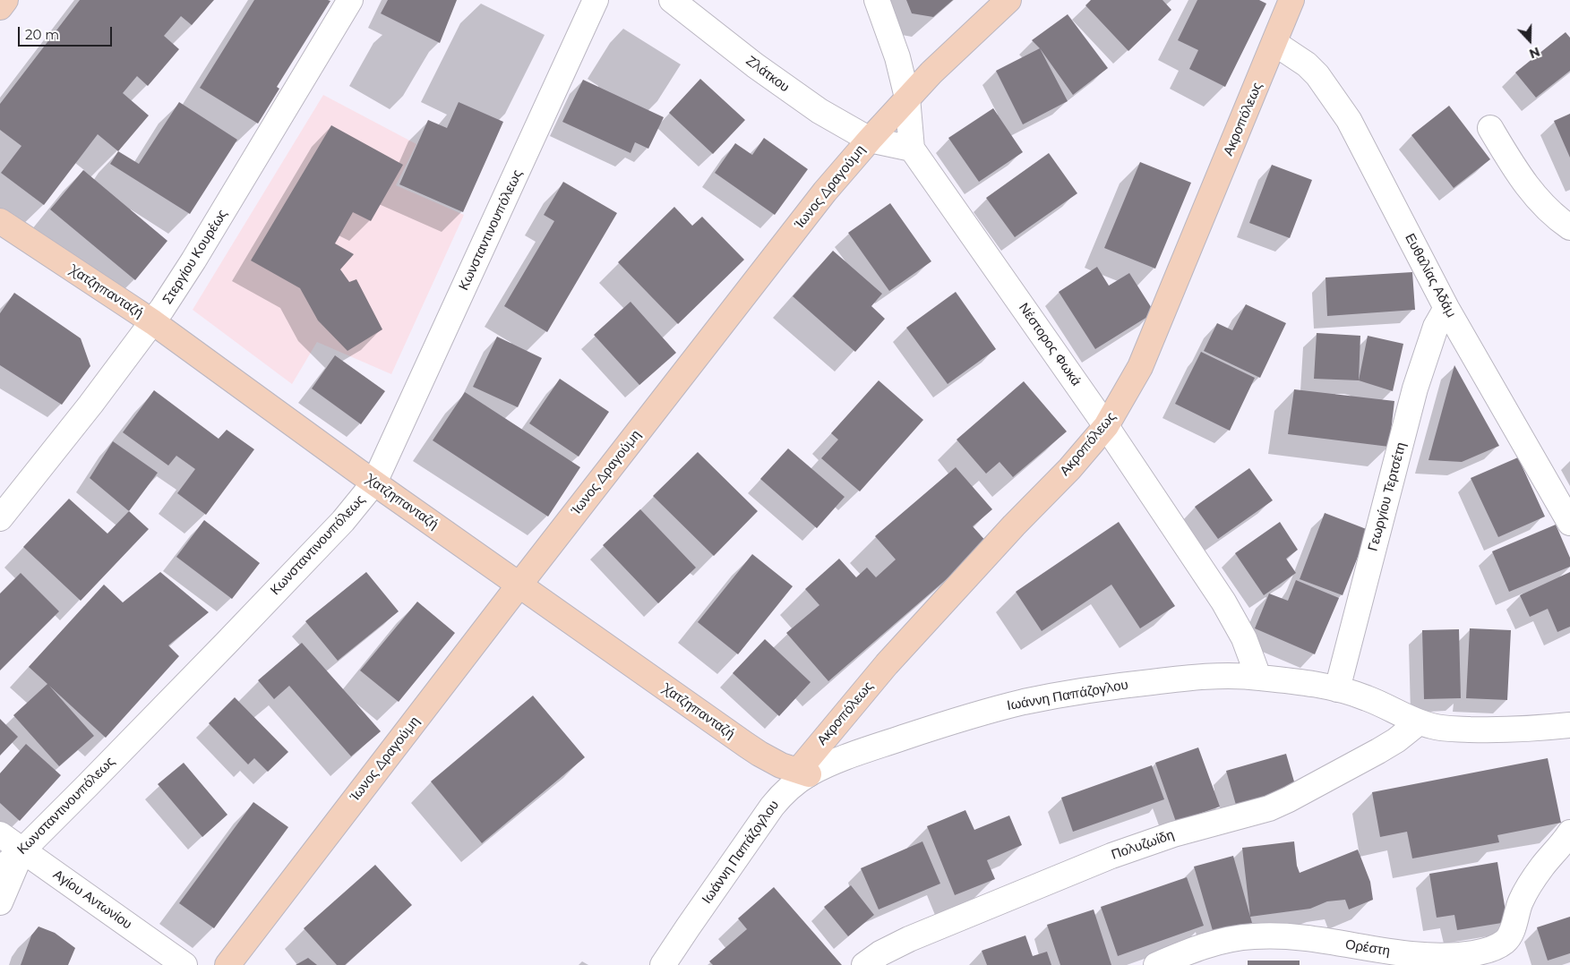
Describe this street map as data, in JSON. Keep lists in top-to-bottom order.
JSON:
{
  "streets": {
    "street": [
      "Ζλάτκου",
      "Ακροπόλεως",
      "Ίωνος Δραγούμη",
      "Κωνσταντινουπόλεως",
      "Στεργίου Κουρέως",
      "Ευθαλίας Αδάμ",
      "Χατζηπανταζή",
      "Νέστορος Φωκά",
      "Γεωργίου Τερτσέτη",
      "Ιωάννη Παπάζογλου",
      "Πολυζωίδη",
      "Αγίου Αντωνίου",
      "Ορέστη"
    ]
  },
  "crossings": [
    ["Ζλάτκου", "Ίωνος Δραγούμη"],
    ["Ζλάτκου", "Νέστορος Φωκά"],
    ["Ακροπόλεως", "Ευθαλίας Αδάμ"],
    ["Ακροπόλεως", "Χατζηπανταζή"],
    ["Ακροπόλεως", "Νέστορος Φωκά"],
    ["Ακροπόλεως", "Ιωάννη Παπάζογλου"],
    ["Ίωνος Δραγούμη", "Χατζηπανταζή"],
    ["Κωνσταντινουπόλεως", "Χατζηπανταζή"],
    ["Κωνσταντινουπόλεως", "Αγίου Αντωνίου"],
    ["Στεργίου Κουρέως", "Χατζηπανταζή"],
    ["Ευθαλίας Αδάμ", "Γεωργίου Τερτσέτη"],
    ["Χατζηπανταζή", "Ιωάννη Παπάζογλου"],
    ["Νέστορος Φωκά", "Ιωάννη Παπάζογλου"],
    ["Γεωργίου Τερτσέτη", "Ιωάννη Παπάζογλου"],
    ["Ιωάννη Παπάζογλου", "Πολυζωίδη"]
  ],
  "scale_bar": "20 m",
  "north": "bottom"
}
